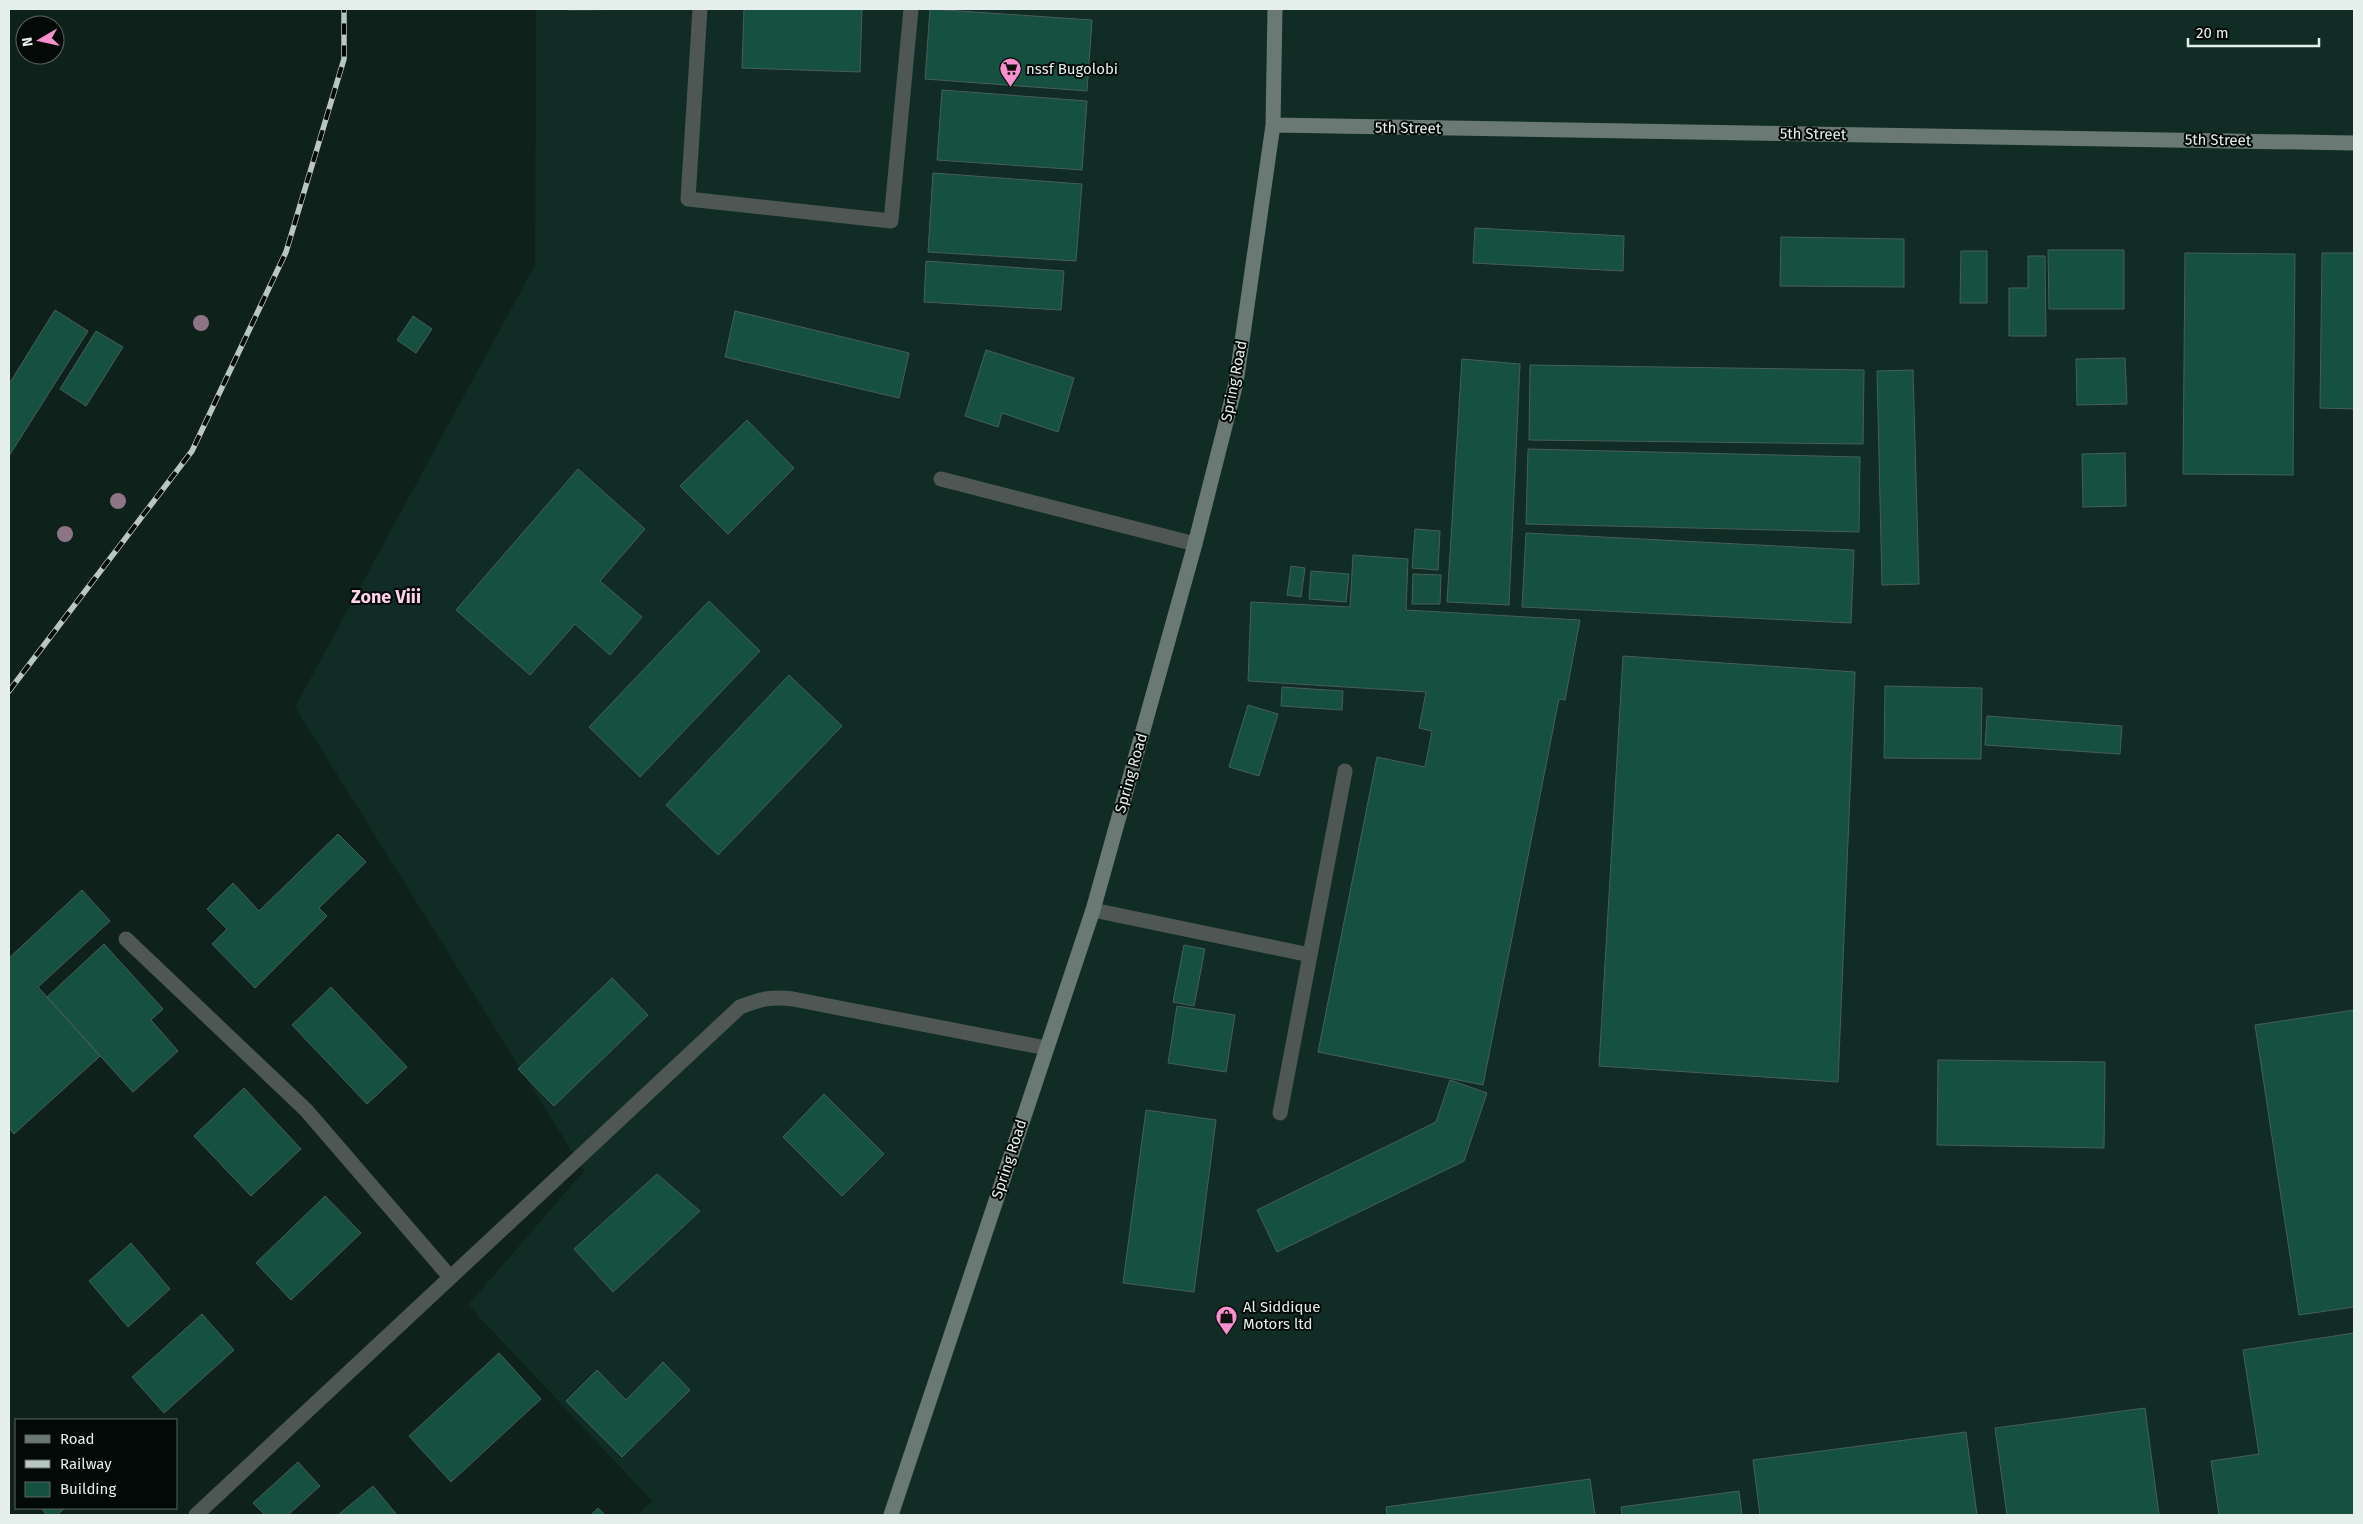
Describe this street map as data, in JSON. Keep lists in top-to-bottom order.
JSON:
{
  "streets": {
    "main road": ["5th Street", "Spring Road"]
  },
  "crossings": [
    ["5th Street", "Spring Road"]
  ],
  "districts": ["Zone Viii"],
  "places": {
    "supermarket": ["nssf Bugolobi"],
    "shop": ["Al Siddique Motors ltd"]
  },
  "legend": ["Road", "Railway", "Building"],
  "scale_bar": "20 m",
  "north": "left"
}
